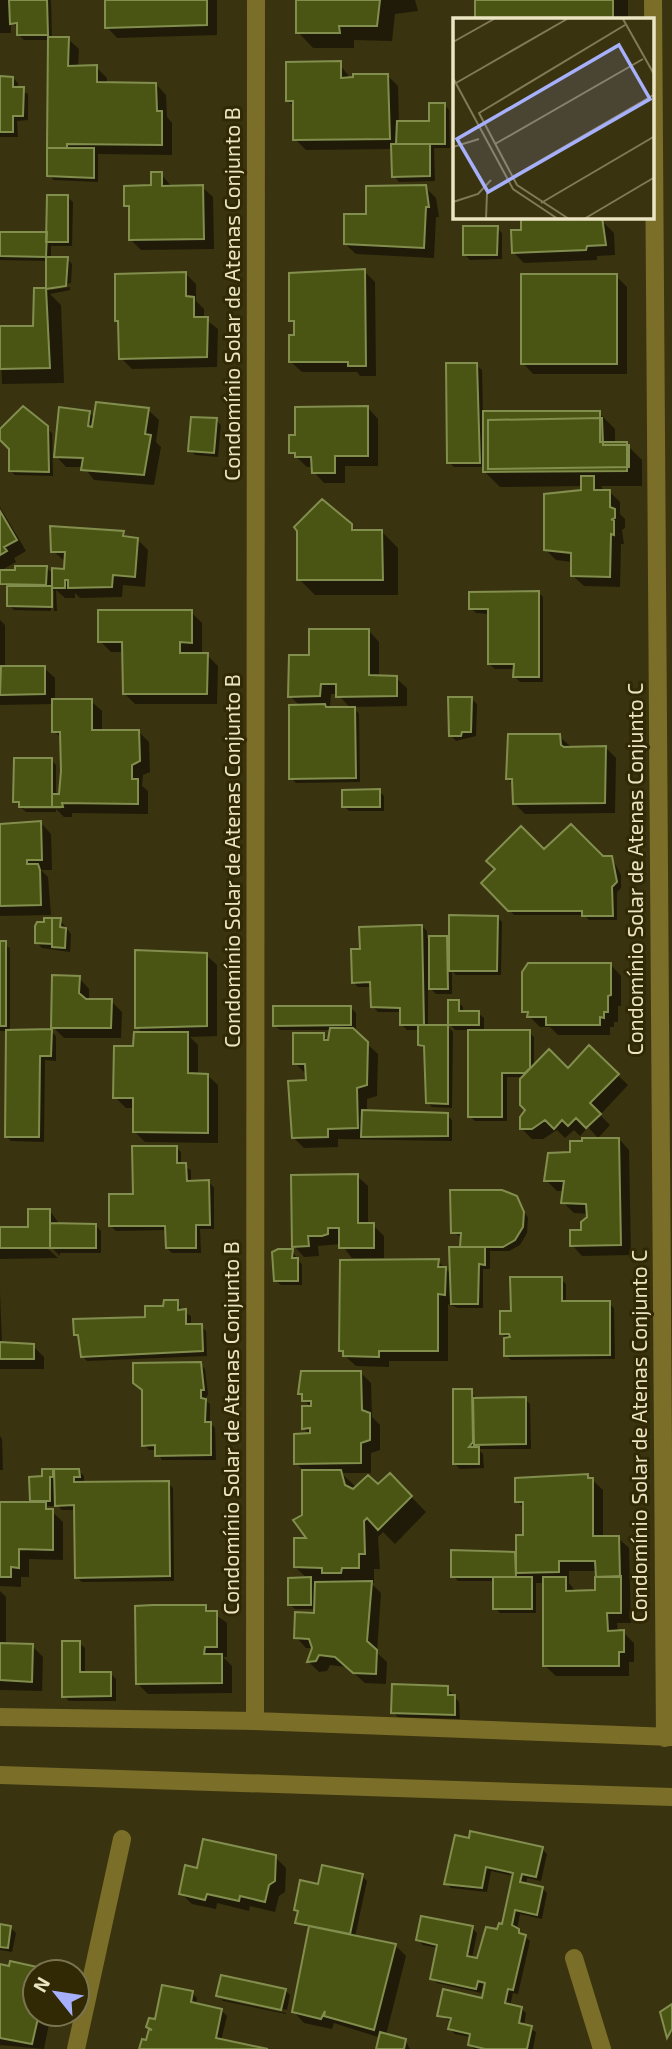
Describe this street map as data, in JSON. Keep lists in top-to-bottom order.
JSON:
{
  "streets": {
    "street": ["Condomínio Solar de Atenas Conjunto B", "Condomínio Solar de Atenas Conjunto C"]
  },
  "north": "top left"
}
